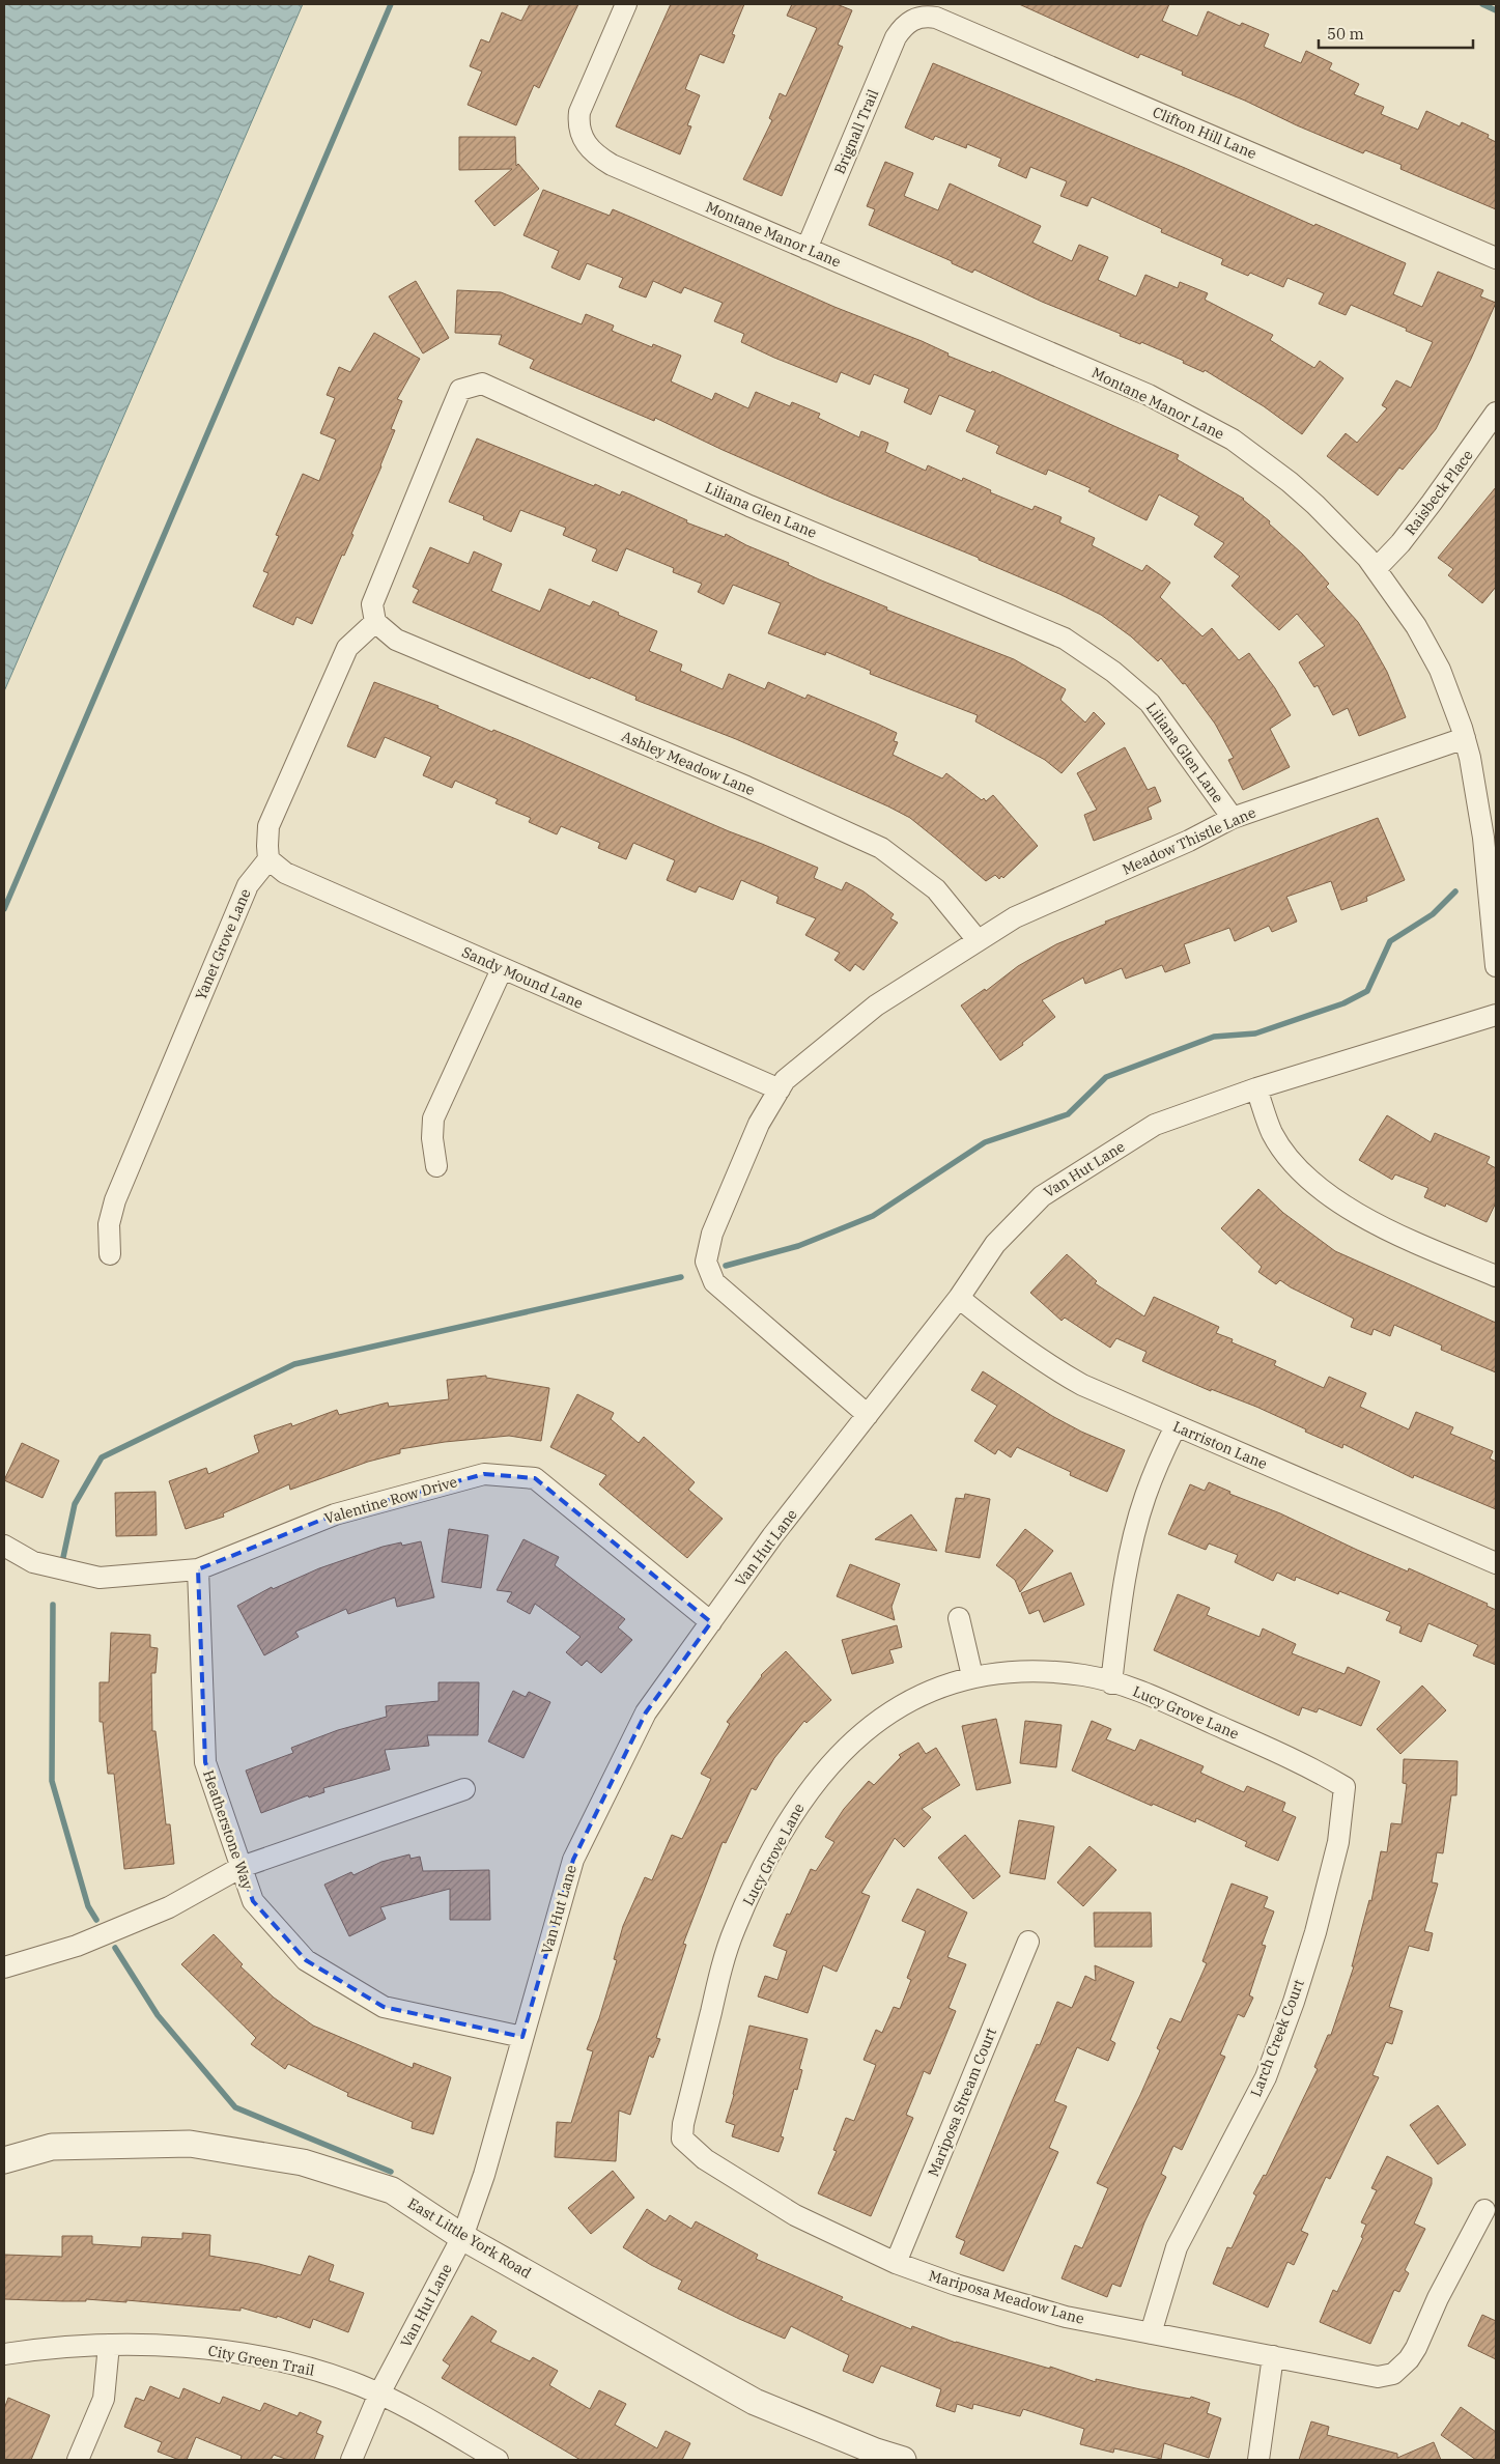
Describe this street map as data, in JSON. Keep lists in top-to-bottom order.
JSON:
{
  "streets": {
    "street": [
      "Brignall Trail",
      "Clifton Hill Lane",
      "Montane Manor Lane",
      "Raisbeck Place",
      "Liliana Glen Lane",
      "Ashley Meadow Lane",
      "Meadow Thistle Lane",
      "Yanet Grove Lane",
      "Sandy Mound Lane",
      "Van Hut Lane",
      "Larriston Lane",
      "Valentine Row Drive",
      "Lucy Grove Lane",
      "Heatherstone Way",
      "Larch Creek Court",
      "Mariposa Stream Court",
      "East Little York Road",
      "Mariposa Meadow Lane",
      "City Green Trail"
    ]
  },
  "crossings": [
    ["Brignall Trail", "Clifton Hill Lane"],
    ["Brignall Trail", "Montane Manor Lane"],
    ["Montane Manor Lane", "Raisbeck Place"],
    ["Montane Manor Lane", "Meadow Thistle Lane"],
    ["Liliana Glen Lane", "Ashley Meadow Lane"],
    ["Liliana Glen Lane", "Meadow Thistle Lane"],
    ["Ashley Meadow Lane", "Meadow Thistle Lane"],
    ["Meadow Thistle Lane", "Sandy Mound Lane"],
    ["Meadow Thistle Lane", "Van Hut Lane"],
    ["Yanet Grove Lane", "Sandy Mound Lane"],
    ["Van Hut Lane", "Larriston Lane"],
    ["Van Hut Lane", "Valentine Row Drive"],
    ["Van Hut Lane", "Heatherstone Way"],
    ["Van Hut Lane", "East Little York Road"],
    ["Van Hut Lane", "City Green Trail"],
    ["Valentine Row Drive", "Heatherstone Way"],
    ["Lucy Grove Lane", "Larch Creek Court"],
    ["Lucy Grove Lane", "Mariposa Meadow Lane"],
    ["Larch Creek Court", "Mariposa Meadow Lane"],
    ["Mariposa Stream Court", "Mariposa Meadow Lane"]
  ],
  "scale_bar": "50 m"
}
